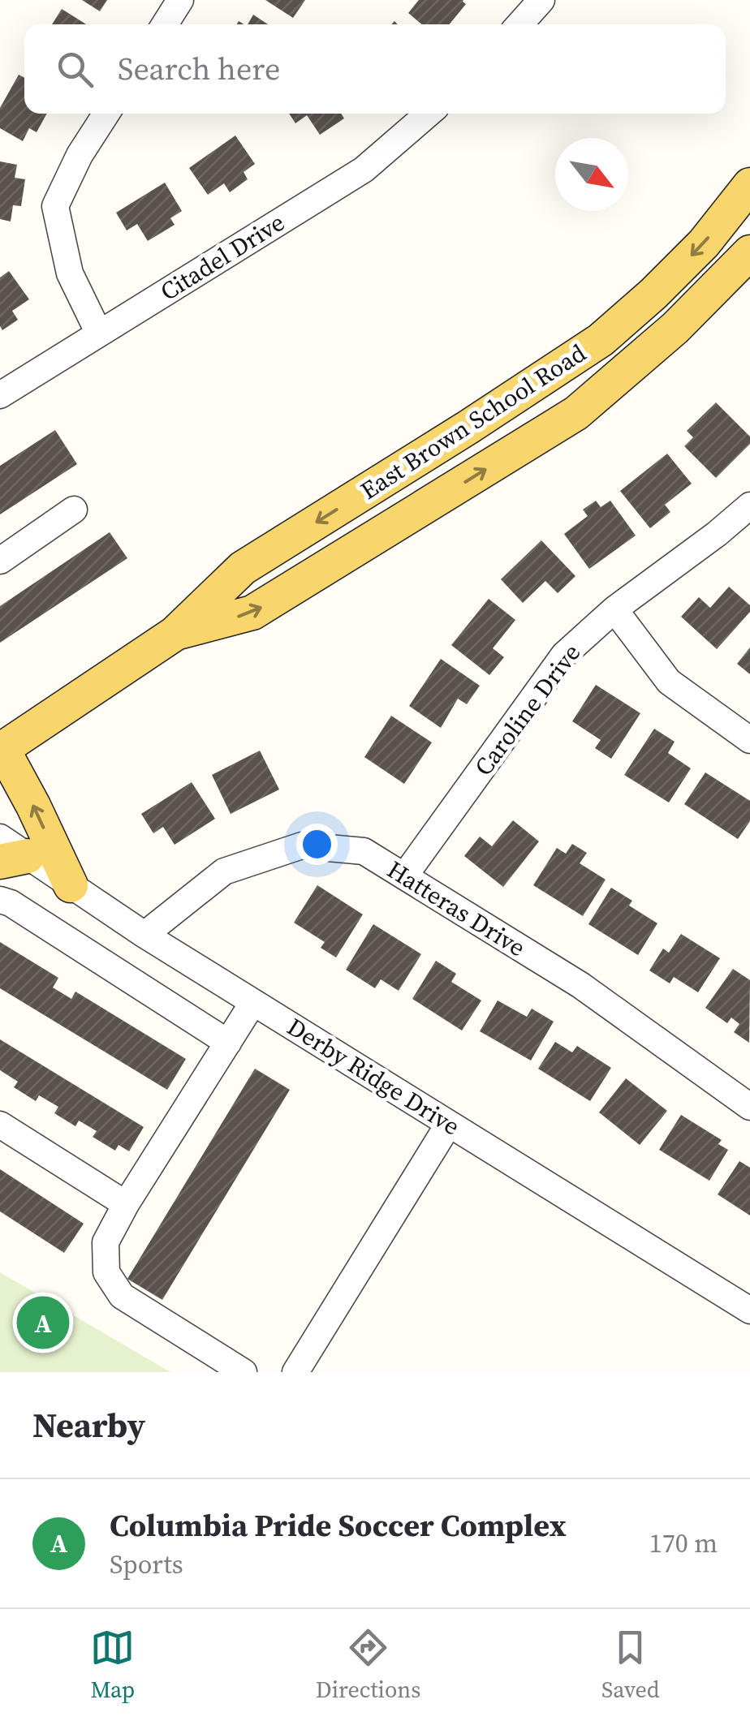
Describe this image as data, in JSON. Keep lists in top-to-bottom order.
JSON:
{
  "streets": {
    "main road": ["East Brown School Road"],
    "street": [
      "Citadel Drive",
      "Caroline Drive",
      "Hatteras Drive",
      "Derby Ridge Drive"
    ]
  },
  "crossings": [
    ["Caroline Drive", "Hatteras Drive"],
    ["Hatteras Drive", "Derby Ridge Drive"]
  ],
  "north": "bottom right",
  "page": {
    "search": "Search here",
    "pins": "A",
    "heading": "Nearby",
    "list": [
      {
        "mark": "A",
        "name": "Columbia Pride Soccer Complex",
        "note": "Sports",
        "value": "170 m"
      }
    ],
    "nav": ["Map", "Directions", "Saved"]
  }
}
